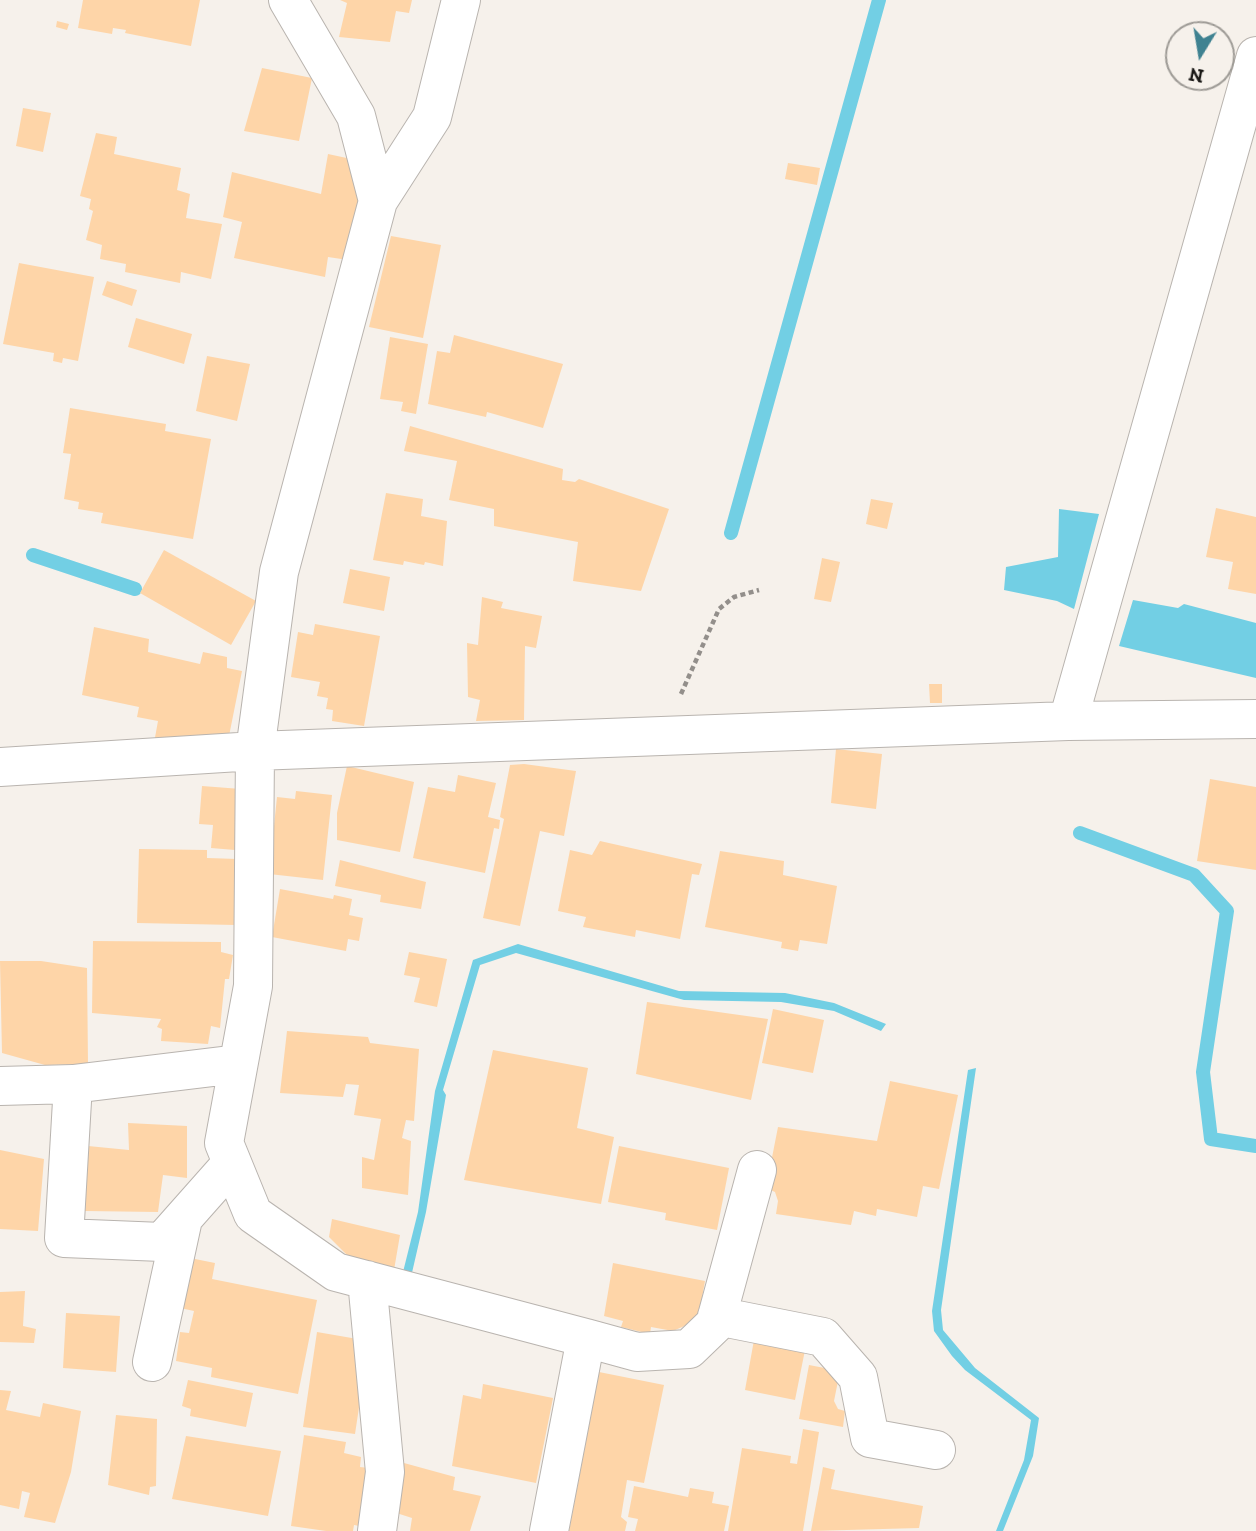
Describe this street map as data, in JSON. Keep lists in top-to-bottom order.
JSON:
{
  "north": "bottom"
}
